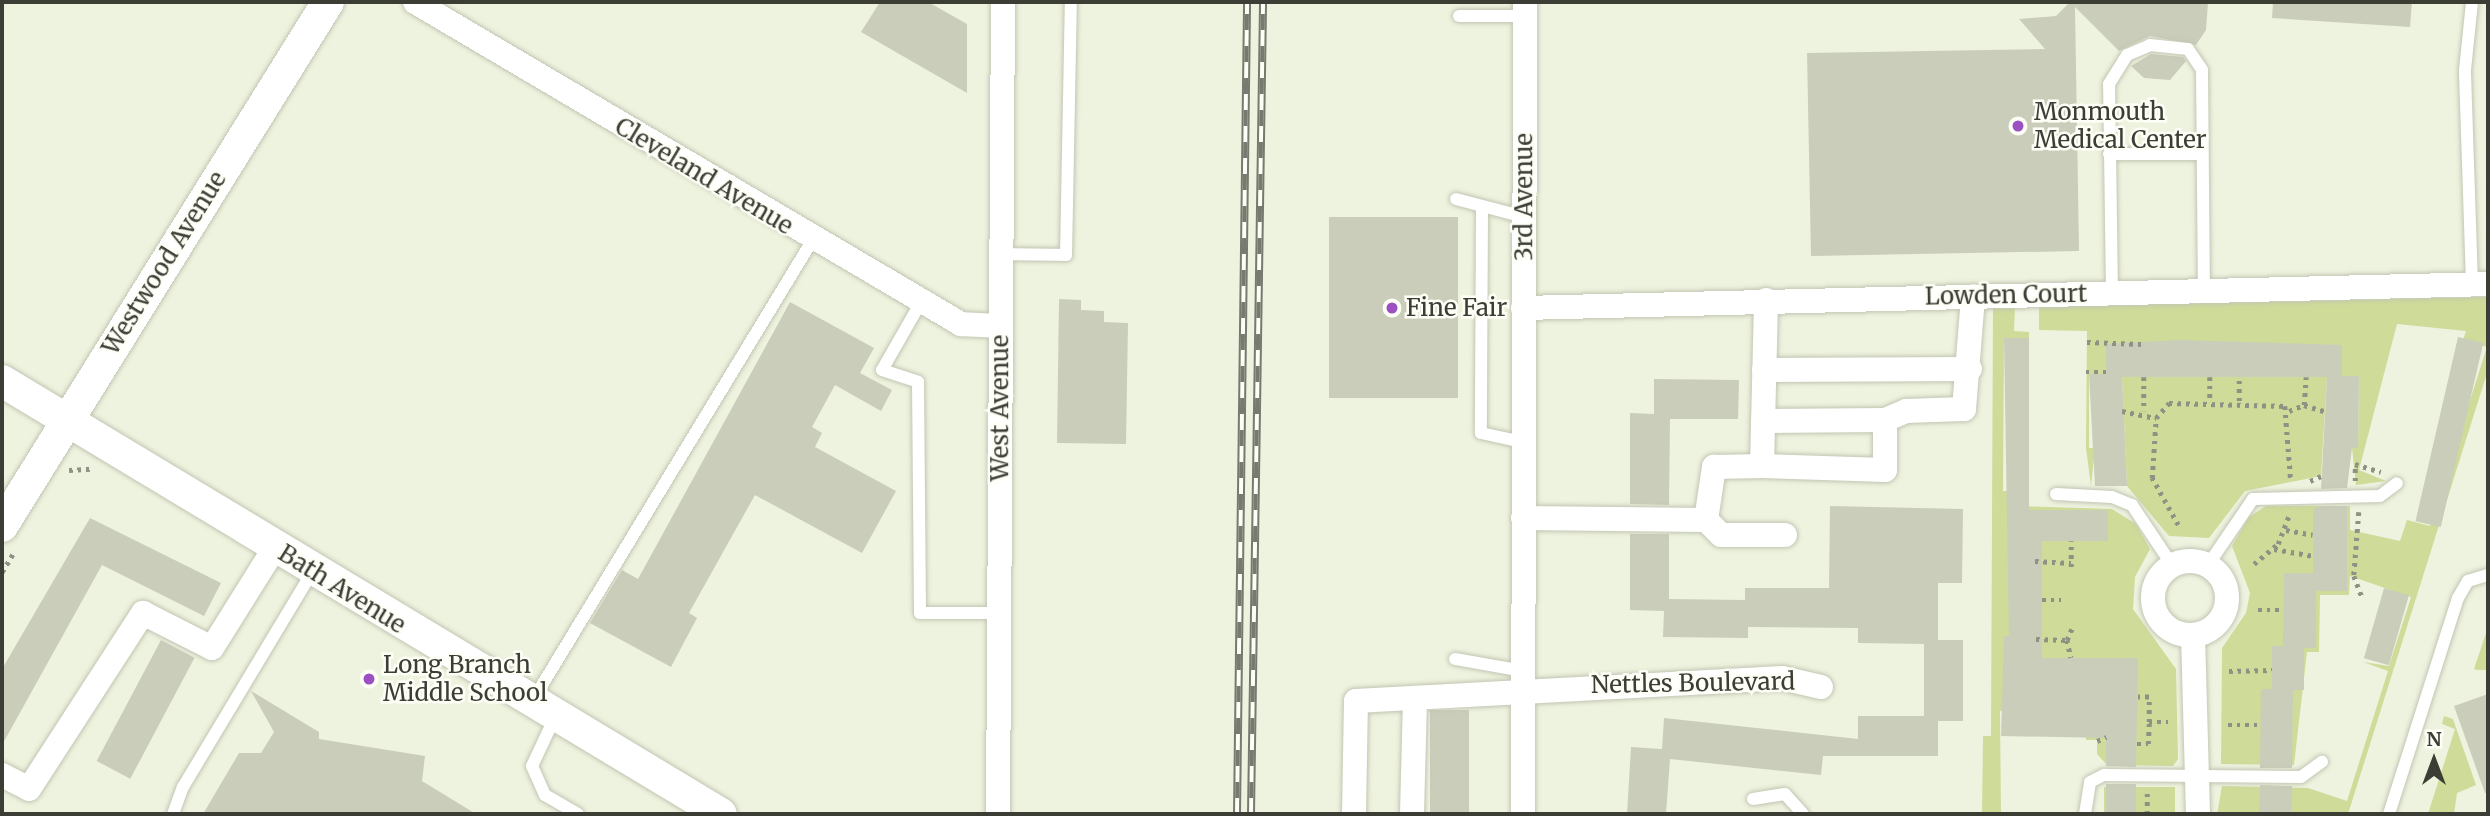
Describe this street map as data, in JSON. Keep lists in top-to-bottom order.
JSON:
{
  "streets": {
    "street": [
      "Cleveland Avenue",
      "3rd Avenue",
      "Westwood Avenue",
      "Lowden Court",
      "West Avenue",
      "Bath Avenue",
      "Nettles Boulevard"
    ]
  },
  "crossings": [
    ["Cleveland Avenue", "West Avenue"],
    ["3rd Avenue", "Lowden Court"],
    ["3rd Avenue", "Nettles Boulevard"],
    ["Westwood Avenue", "Bath Avenue"]
  ],
  "places": ["Monmouth Medical Center", "Fine Fair", "Long Branch Middle School"],
  "north": "top"
}
